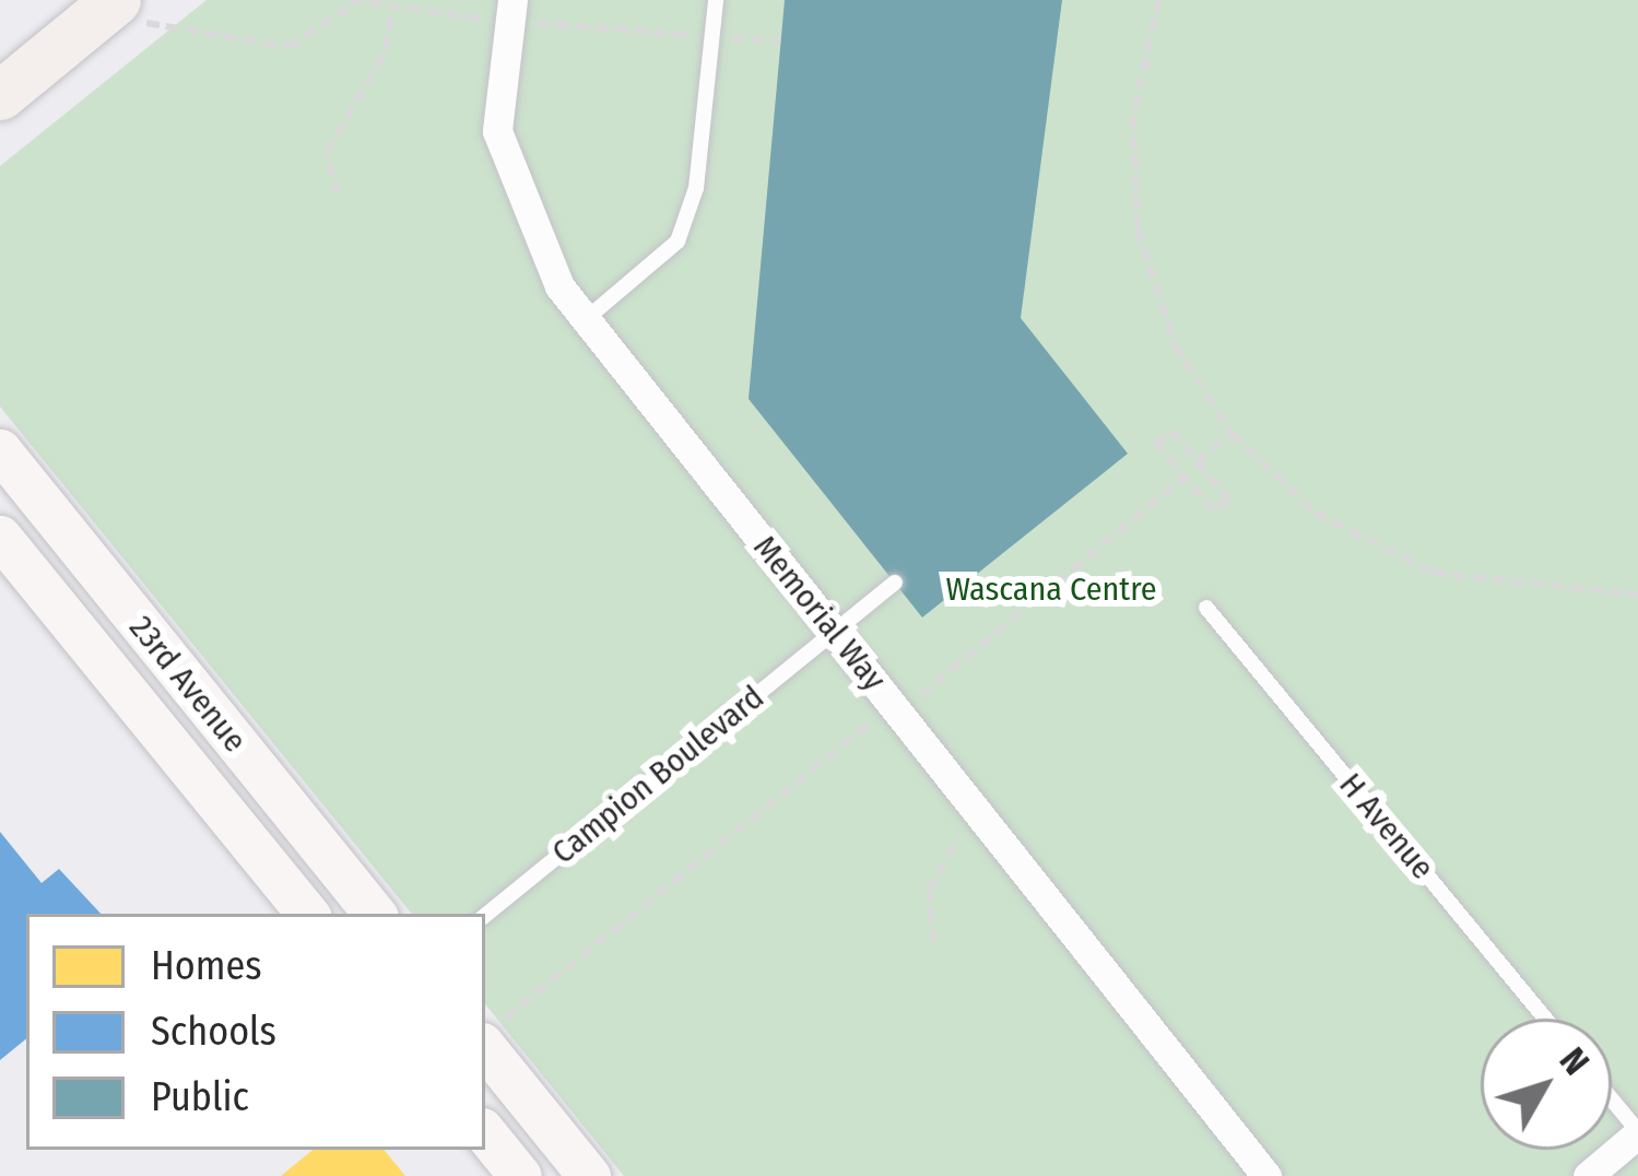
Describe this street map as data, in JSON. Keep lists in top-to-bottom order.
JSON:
{
  "streets": {
    "main road": ["23rd Avenue"],
    "street": ["Memorial Way"],
    "lane": ["Campion Boulevard", "H Avenue"]
  },
  "crossings": [
    ["Memorial Way", "Campion Boulevard"]
  ],
  "parks": ["Wascana Centre"],
  "legend": ["Homes", "Schools", "Public"],
  "north": "top right"
}
